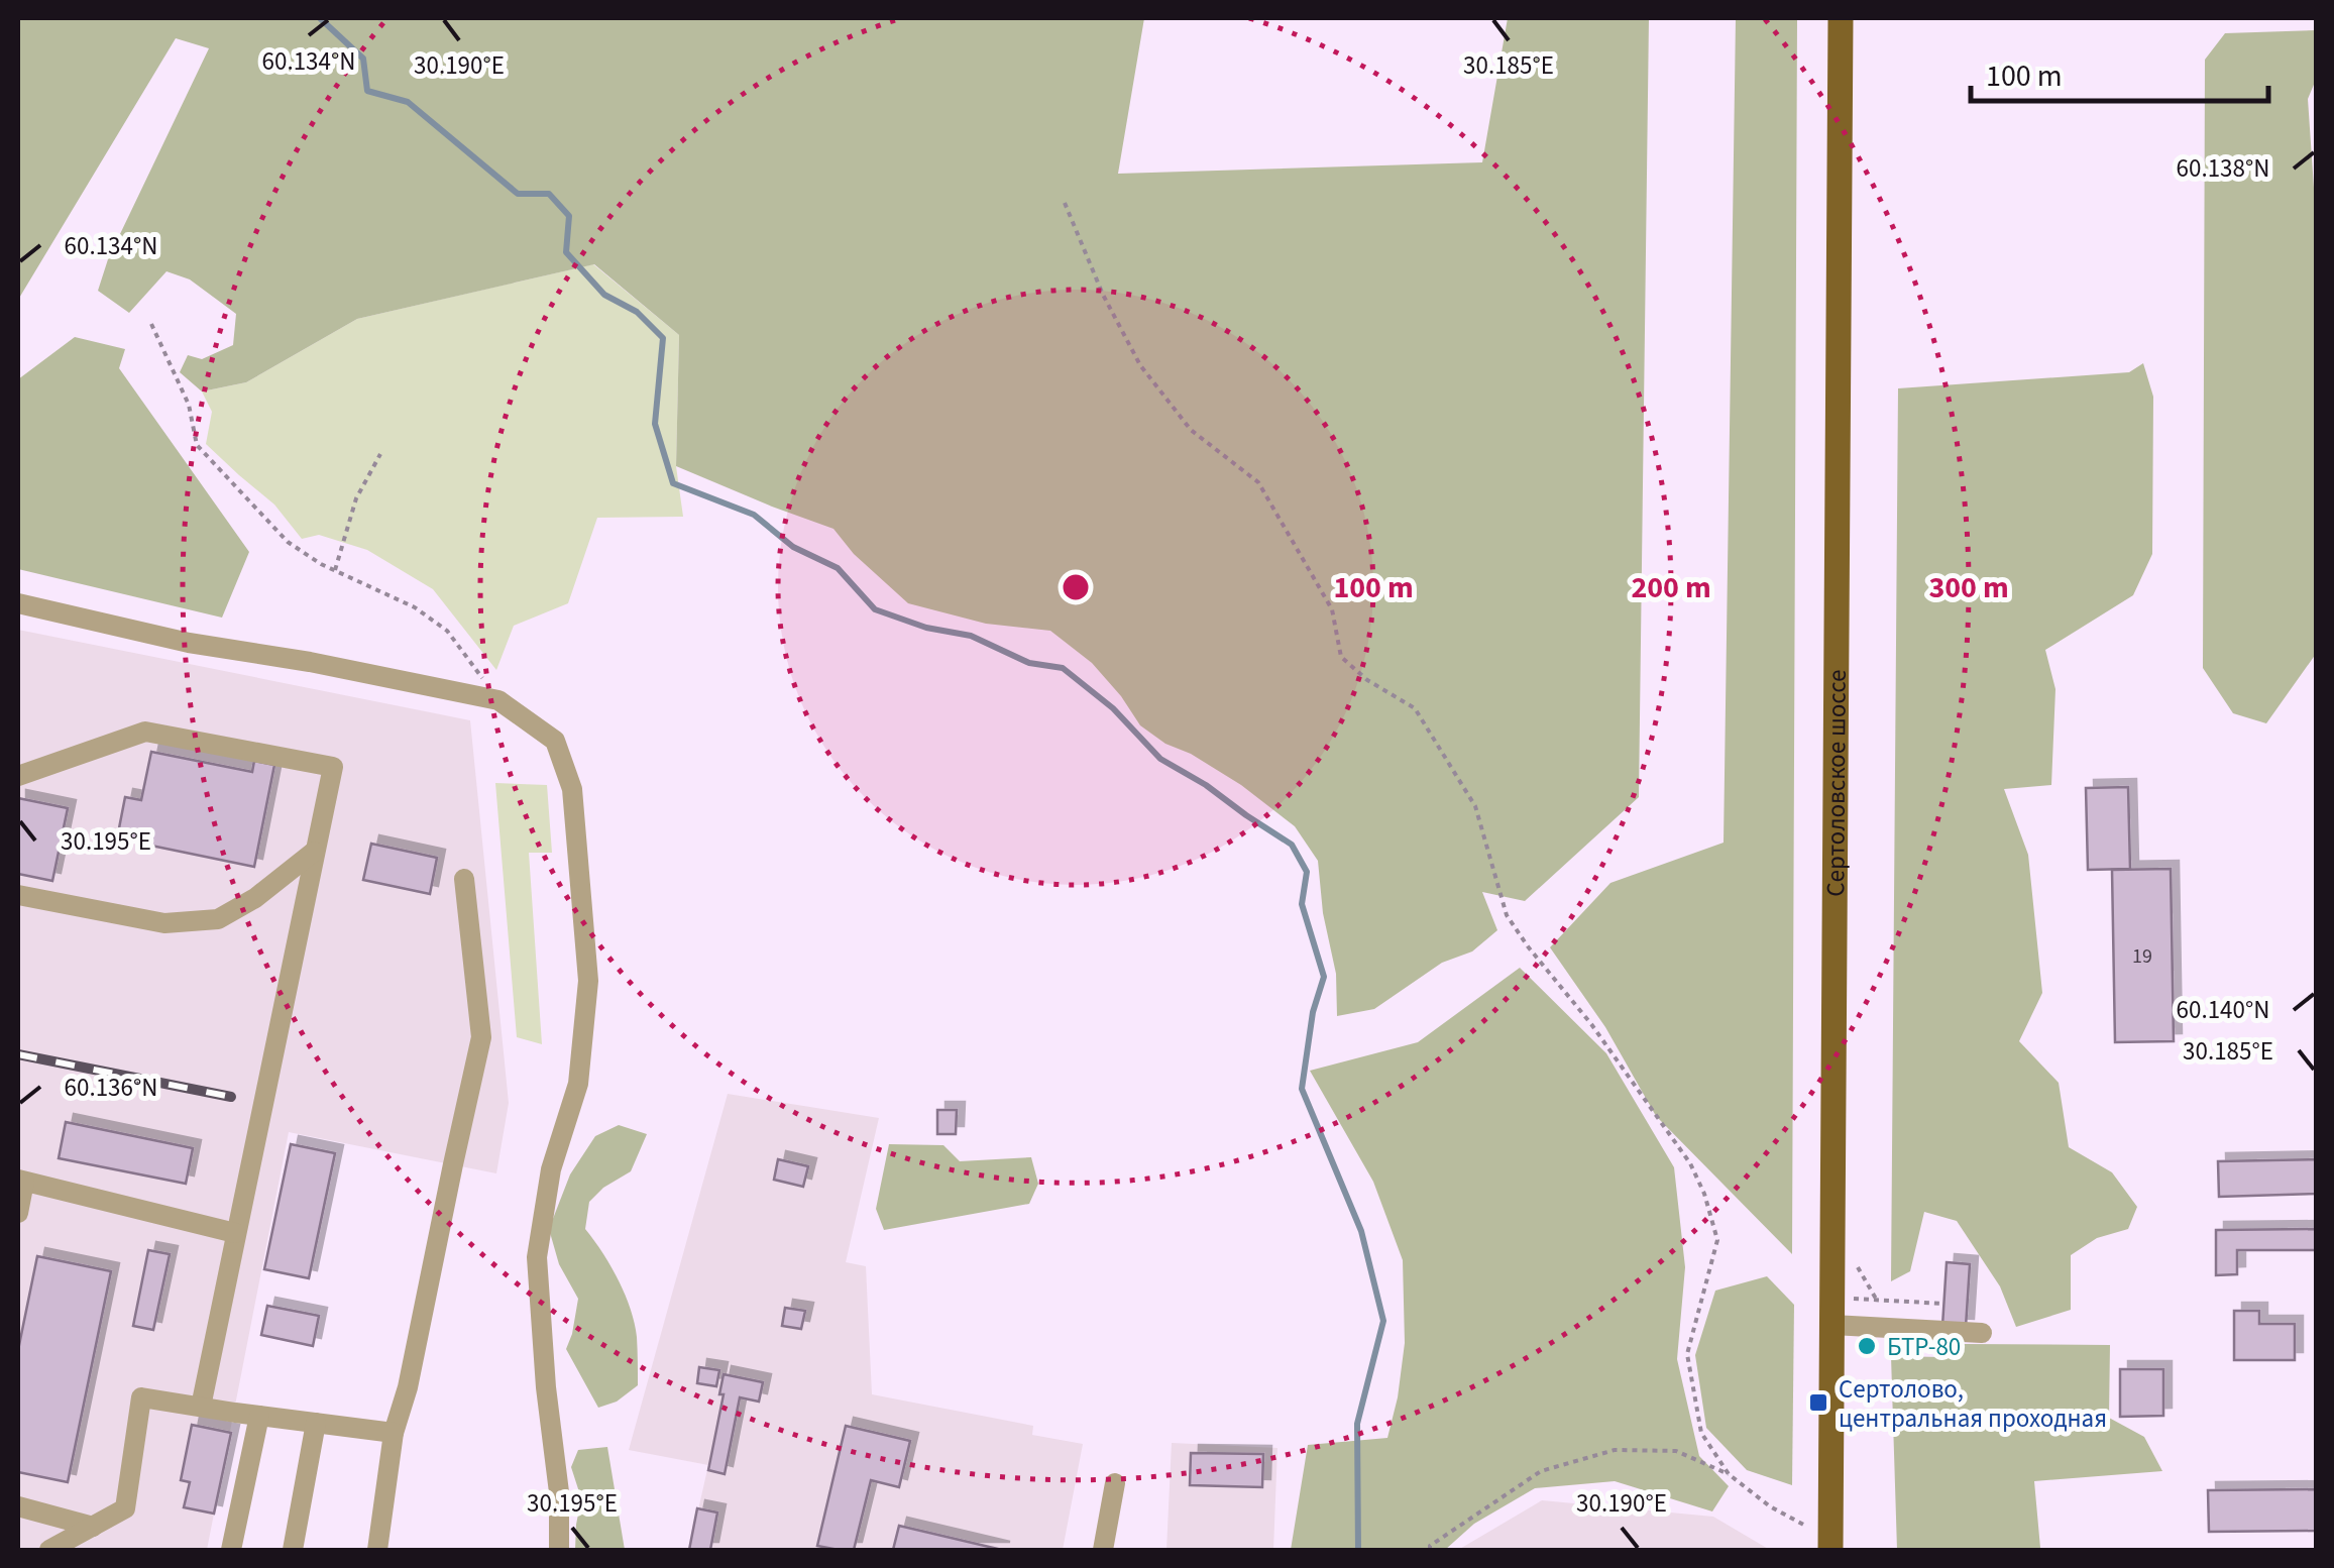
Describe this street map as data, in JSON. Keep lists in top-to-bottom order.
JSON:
{
  "streets": {
    "main road": ["Сертоловское шоссе"]
  },
  "places": {
    "other": ["БТР-80"],
    "transit": ["Сертолово, центральная проходная"]
  },
  "house_numbers": ["19"],
  "scale_bar": "100 m",
  "coordinates": [
    "60.134°N",
    "30.190°E",
    "30.185°E",
    "60.138°N",
    "30.195°E",
    "60.140°N",
    "60.136°N"
  ],
  "rings": ["100 m", "200 m", "300 m"]
}
